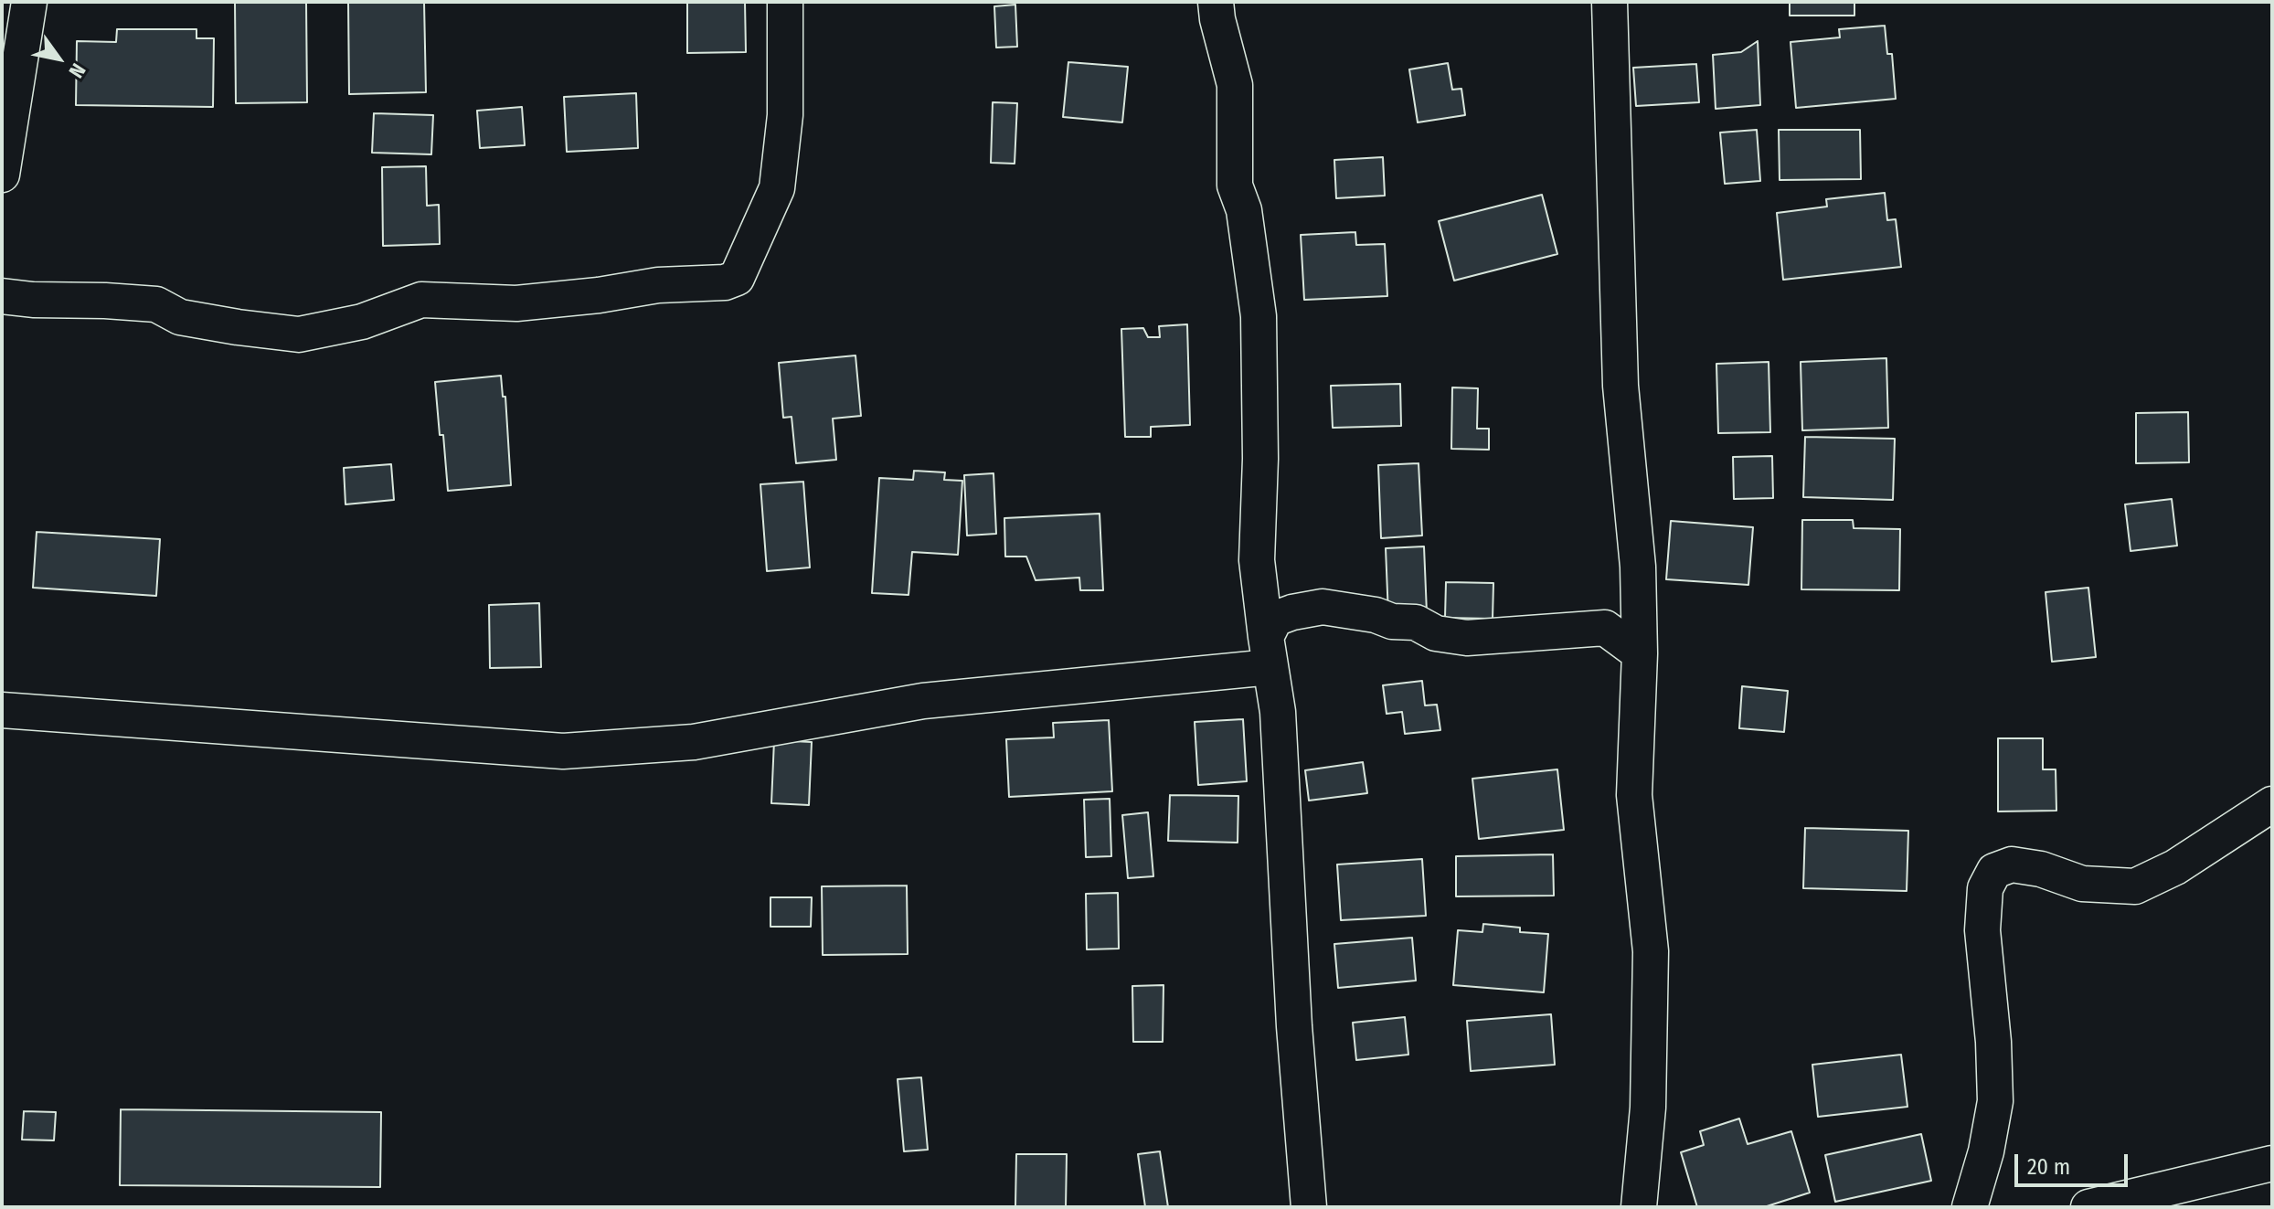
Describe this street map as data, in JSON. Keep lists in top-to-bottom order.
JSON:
{
  "scale_bar": "20 m",
  "north": "bottom right"
}
